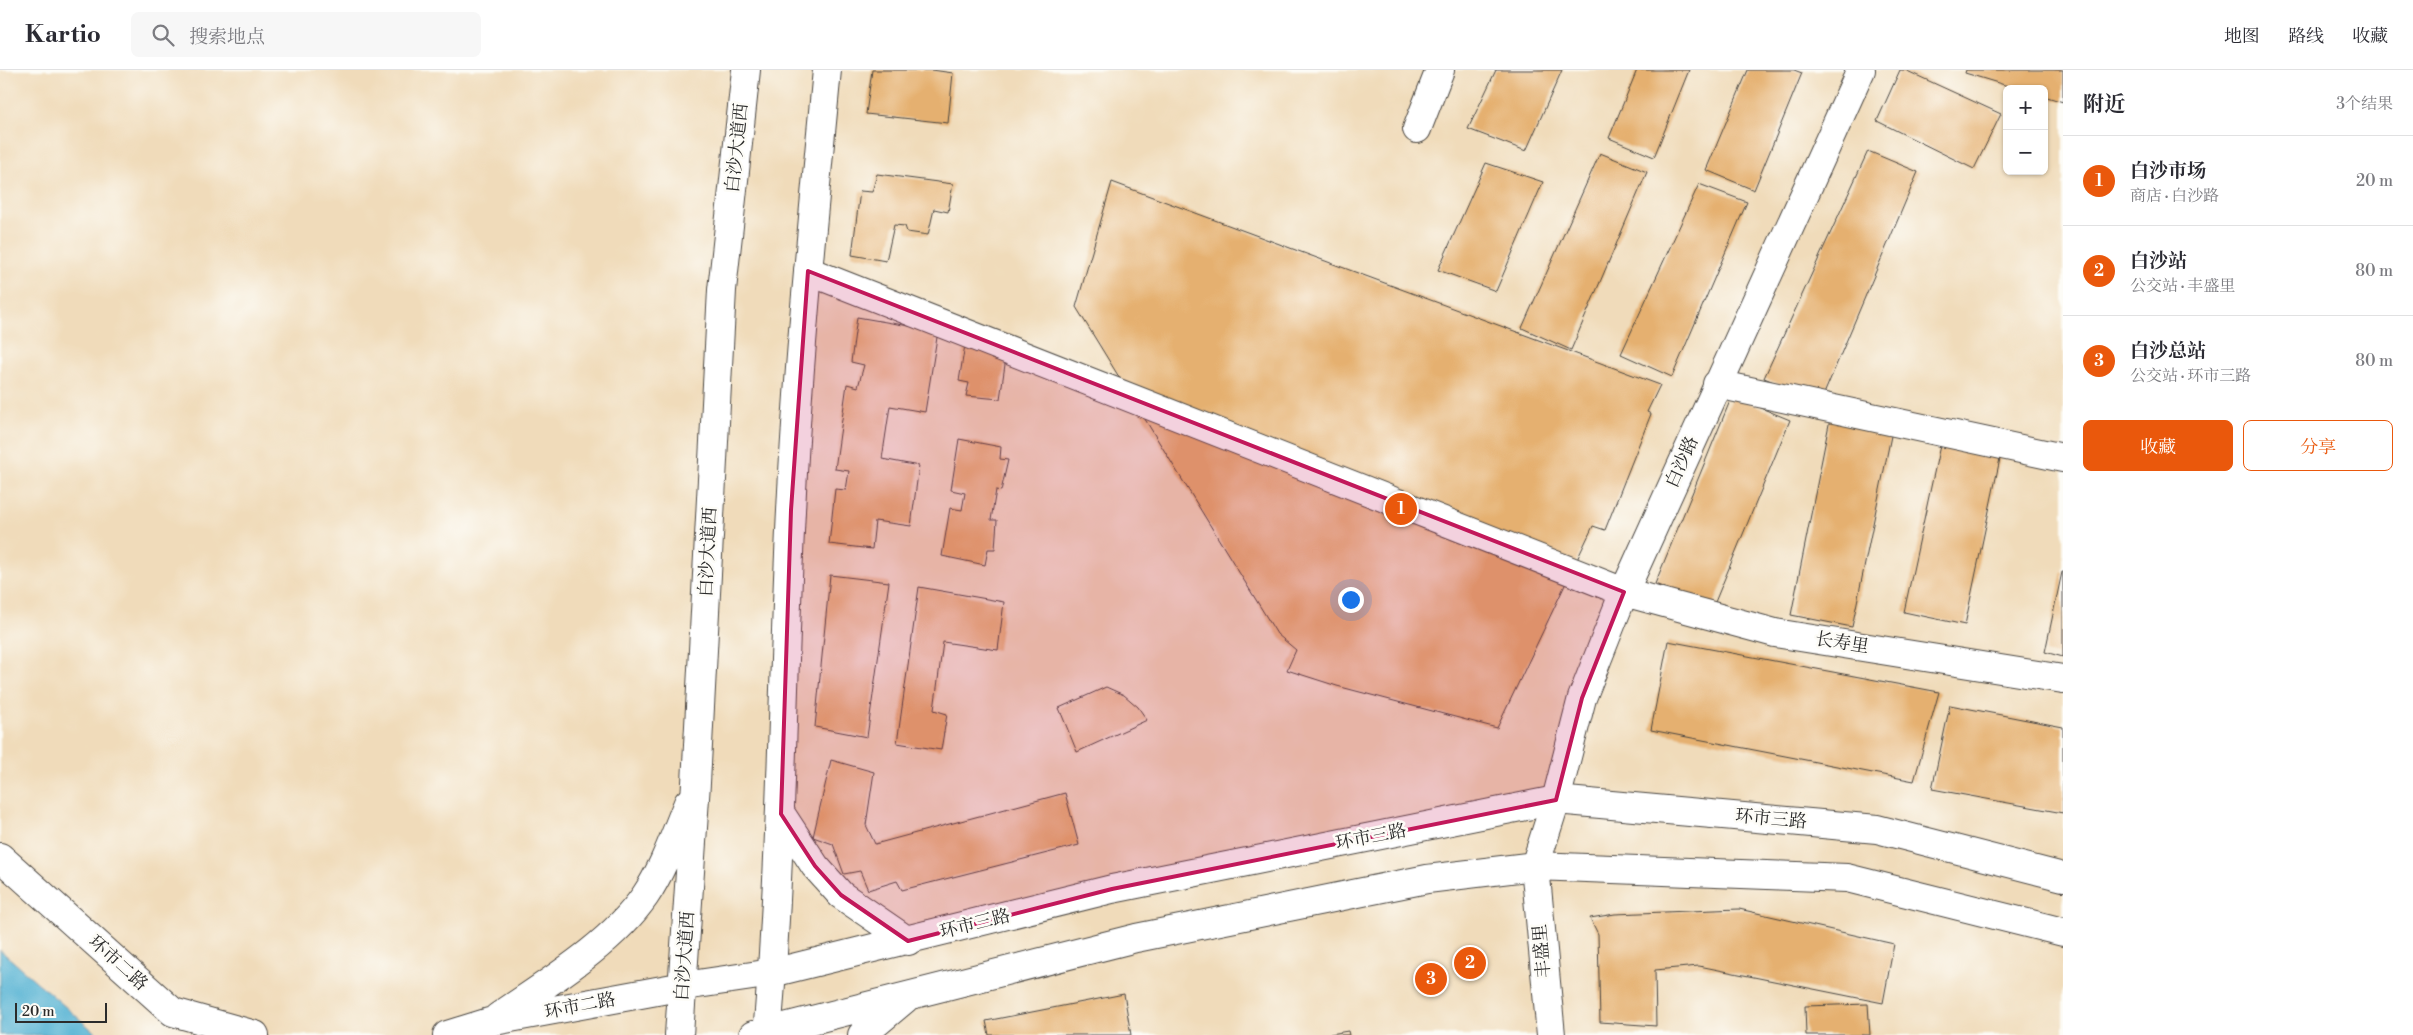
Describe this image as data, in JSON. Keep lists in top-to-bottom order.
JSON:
{
  "streets": {
    "main road": [
      "白沙大道西",
      "白沙路",
      "长寿里",
      "环市三路",
      "丰盛里",
      "环市二路"
    ]
  },
  "crossings": [
    ["白沙大道西", "环市三路"],
    ["白沙大道西", "环市二路"],
    ["白沙路", "长寿里"],
    ["白沙路", "环市三路"],
    ["白沙路", "丰盛里"],
    ["环市三路", "环市二路"]
  ],
  "scale_bar": "20 m",
  "page": {
    "header": "Kartio",
    "search": "搜索地点",
    "nav": ["地图", "路线", "收藏"],
    "heading": ["附近", "3个结果"],
    "map_buttons": ["+", "−"],
    "list": [
      {
        "mark": "1",
        "name": "白沙市场",
        "note": "商店 · 白沙路",
        "value": "20 m"
      },
      {
        "mark": "2",
        "name": "白沙站",
        "note": "公交站 · 丰盛里",
        "value": "80 m"
      },
      {
        "mark": "3",
        "name": "白沙总站",
        "note": "公交站 · 环市三路",
        "value": "80 m"
      }
    ],
    "buttons": ["收藏", "分享"],
    "pins": ["1", "2", "3"],
    "scale": "20 m"
  }
}
